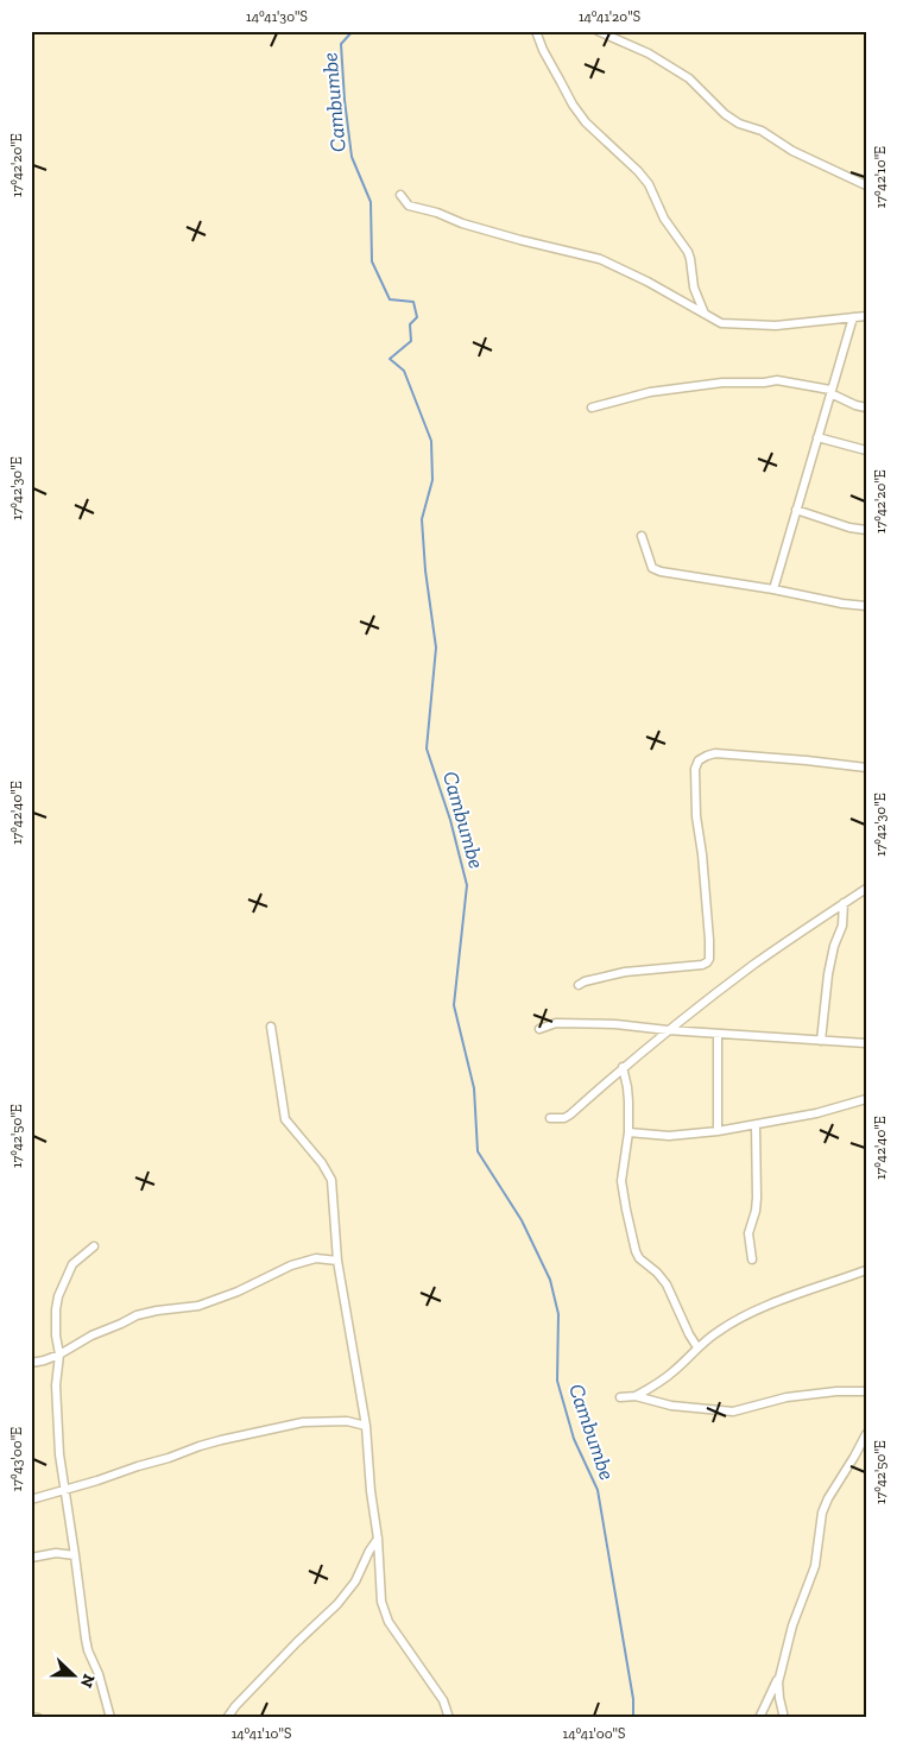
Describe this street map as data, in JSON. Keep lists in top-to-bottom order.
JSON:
{
  "water": ["Cambumbe"],
  "north": "right",
  "coordinates": [
    "14°41'30\"S",
    "14°41'20\"S",
    "17°42'20\"E",
    "17°42'10\"E",
    "17°42'30\"E",
    "17°42'40\"E",
    "17°42'50\"E",
    "17°43'00\"E",
    "14°41'10\"S",
    "14°41'00\"S"
  ]
}
